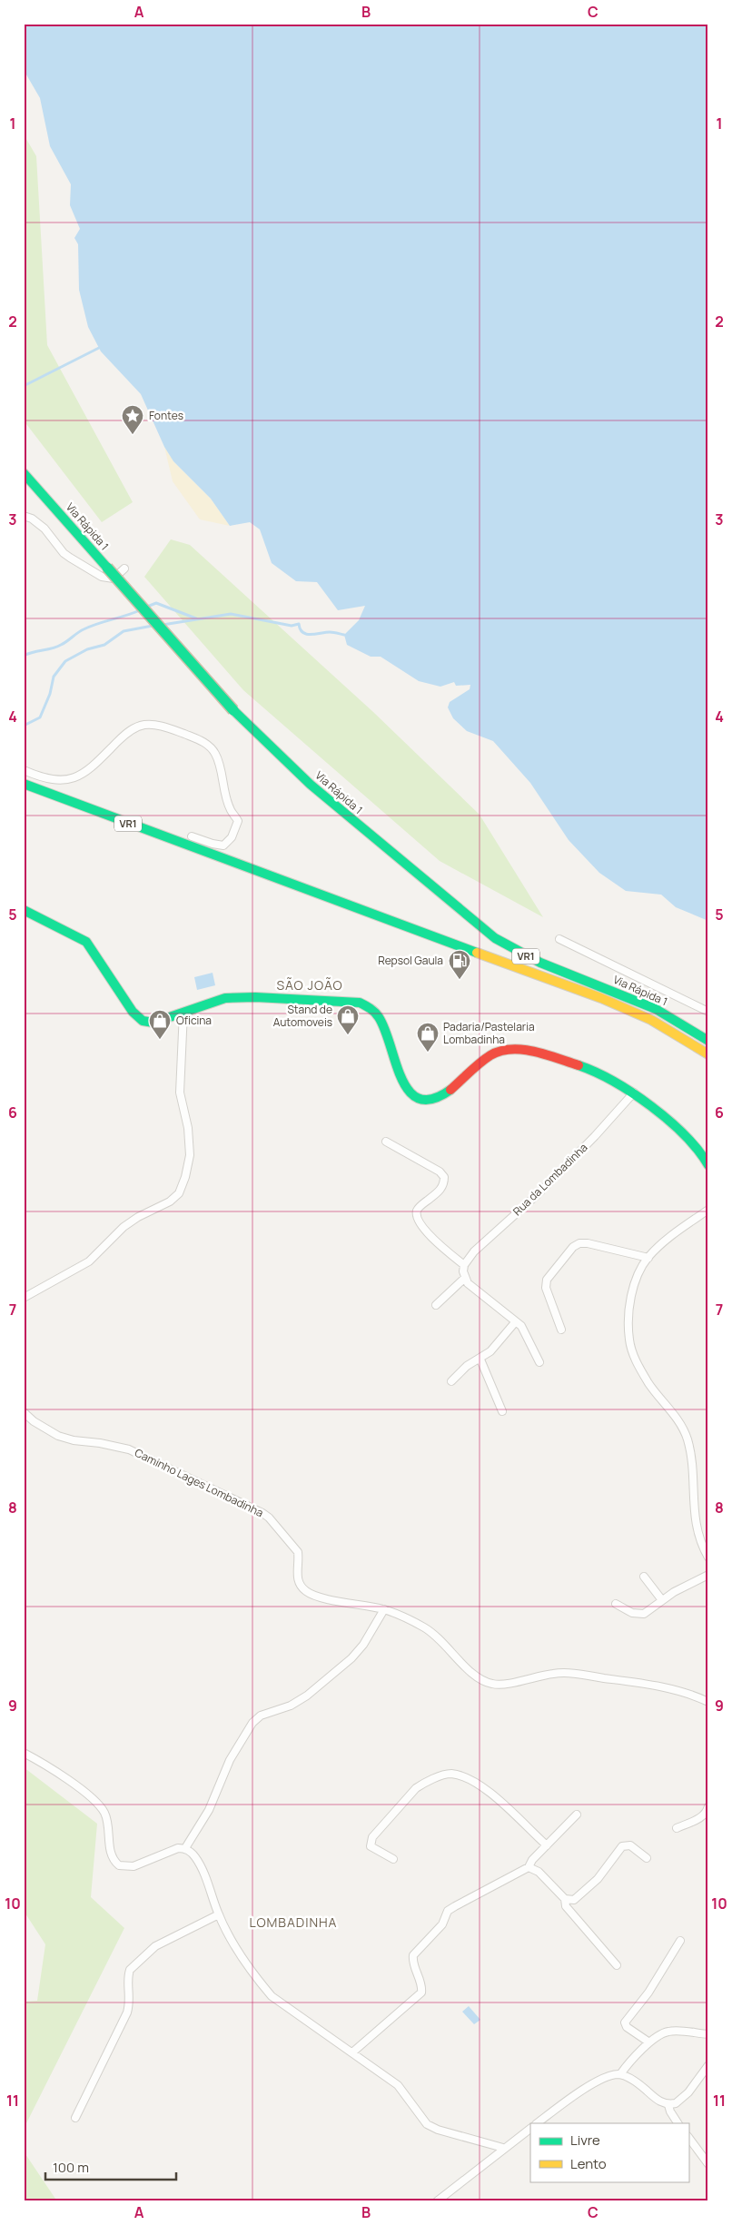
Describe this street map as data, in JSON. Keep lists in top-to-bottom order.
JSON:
{
  "streets": {
    "main road": ["Via Rápida 1", "VR1"],
    "street": ["Rua da Lombadinha", "Caminho Lages Lombadinha"]
  },
  "districts": ["SÃO JOÃO", "LOMBADINHA"],
  "places": {
    "place": ["Fontes"],
    "fuel station": ["Repsol Gaula"],
    "shop": ["Stand de Automoveis", "Oficina", "Padaria/Pastelaria Lombadinha"]
  },
  "legend": ["Livre", "Lento"],
  "scale_bar": "100 m",
  "grid": {
    "columns": ["A", "B", "C"],
    "rows": [
      "1",
      "2",
      "3",
      "4",
      "5",
      "6",
      "7",
      "8",
      "9",
      "10",
      "11"
    ]
  }
}
